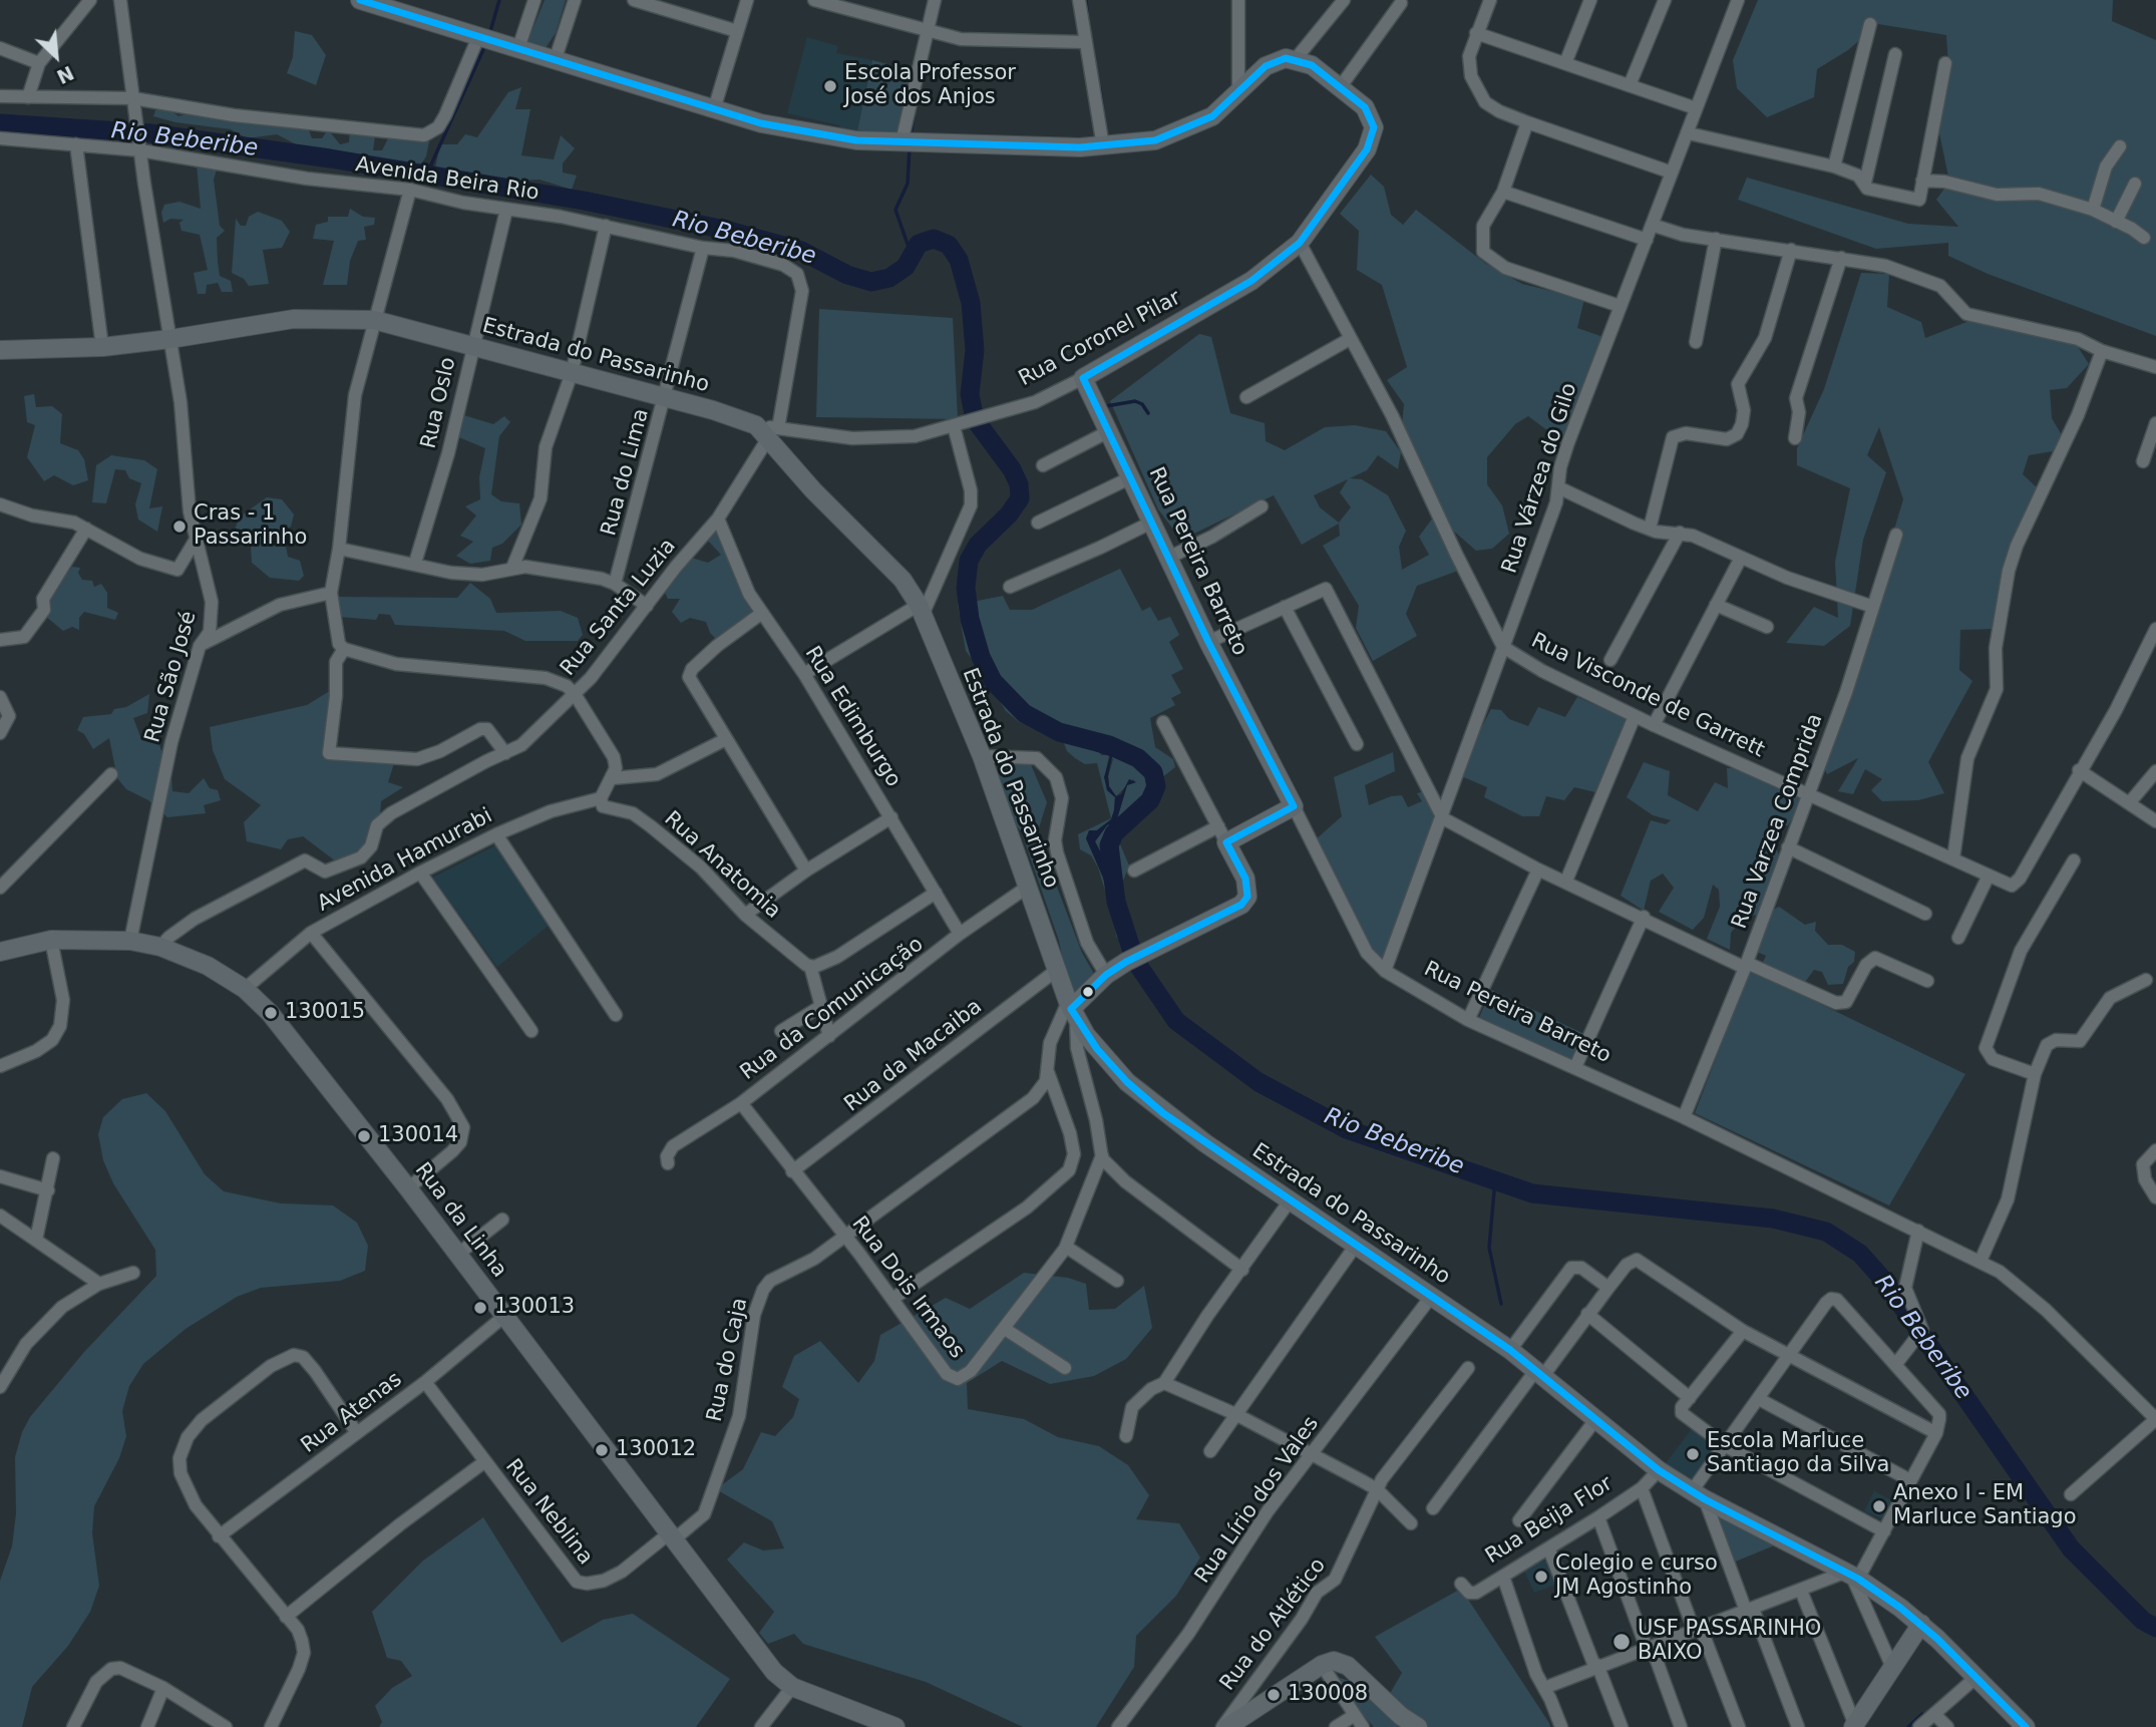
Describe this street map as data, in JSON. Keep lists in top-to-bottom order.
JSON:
{
  "streets": {
    "street": [
      "Avenida Beira Rio",
      "Rua Coronel Pilar",
      "Estrada do Passarinho",
      "Rua Oslo",
      "Rua do Lima",
      "Rua Várzea do Gilo",
      "Rua Pereira Barreto",
      "Rua Santa Luzia",
      "Rua São José",
      "Rua Visconde de Garrett",
      "Rua Edimburgo",
      "Rua Varzea Comprida",
      "Avenida Hamurabi",
      "Rua Anatomia",
      "Rua da Comunicação",
      "Rua da Macaiba",
      "Rua da Linha",
      "Rua Dois Irmaos",
      "Rua do Caja",
      "Rua Atenas",
      "Rua Lírio dos Vales",
      "Rua Neblina",
      "Rua Beija Flor",
      "Rua do Atlético"
    ]
  },
  "crossings": [
    ["Avenida Beira Rio", "Rua Oslo"],
    ["Avenida Beira Rio", "Rua do Lima"],
    ["Avenida Beira Rio", "Rua Santa Luzia"],
    ["Avenida Beira Rio", "Rua São José"],
    ["Rua Coronel Pilar", "Estrada do Passarinho"],
    ["Rua Coronel Pilar", "Rua Pereira Barreto"],
    ["Rua Coronel Pilar", "Rua Santa Luzia"],
    ["Rua Coronel Pilar", "Rua Visconde de Garrett"],
    ["Estrada do Passarinho", "Rua Oslo"],
    ["Estrada do Passarinho", "Rua do Lima"],
    ["Estrada do Passarinho", "Rua Santa Luzia"],
    ["Estrada do Passarinho", "Rua São José"],
    ["Estrada do Passarinho", "Rua da Comunicação"],
    ["Estrada do Passarinho", "Rua da Macaiba"],
    ["Estrada do Passarinho", "Rua Lírio dos Vales"],
    ["Estrada do Passarinho", "Rua Beija Flor"],
    ["Rua Várzea do Gilo", "Rua Pereira Barreto"],
    ["Rua Várzea do Gilo", "Rua Visconde de Garrett"],
    ["Rua Pereira Barreto", "Rua Varzea Comprida"],
    ["Rua Santa Luzia", "Rua Edimburgo"],
    ["Rua Santa Luzia", "Rua da Linha"],
    ["Rua São José", "Rua da Linha"],
    ["Rua Visconde de Garrett", "Rua Varzea Comprida"],
    ["Rua Edimburgo", "Rua da Comunicação"],
    ["Avenida Hamurabi", "Rua Anatomia"],
    ["Avenida Hamurabi", "Rua da Linha"],
    ["Rua da Comunicação", "Rua Dois Irmaos"],
    ["Rua da Macaiba", "Rua Dois Irmaos"],
    ["Rua da Linha", "Rua do Caja"],
    ["Rua da Linha", "Rua Atenas"],
    ["Rua da Linha", "Rua Neblina"],
    ["Rua Dois Irmaos", "Rua do Caja"],
    ["Rua do Caja", "Rua Neblina"],
    ["Rua Atenas", "Rua Neblina"]
  ],
  "water": ["Rio Beberibe"],
  "places": [
    "Escola Professor José dos Anjos",
    "Cras - 1 Passarinho",
    "130015",
    "130014",
    "130013",
    "130012",
    "Escola Marluce Santiago da Silva",
    "Anexo I - EM Marluce Santiago",
    "Colegio e curso JM Agostinho",
    "USF PASSARINHO BAIXO",
    "130008"
  ],
  "north": "bottom right"
}
